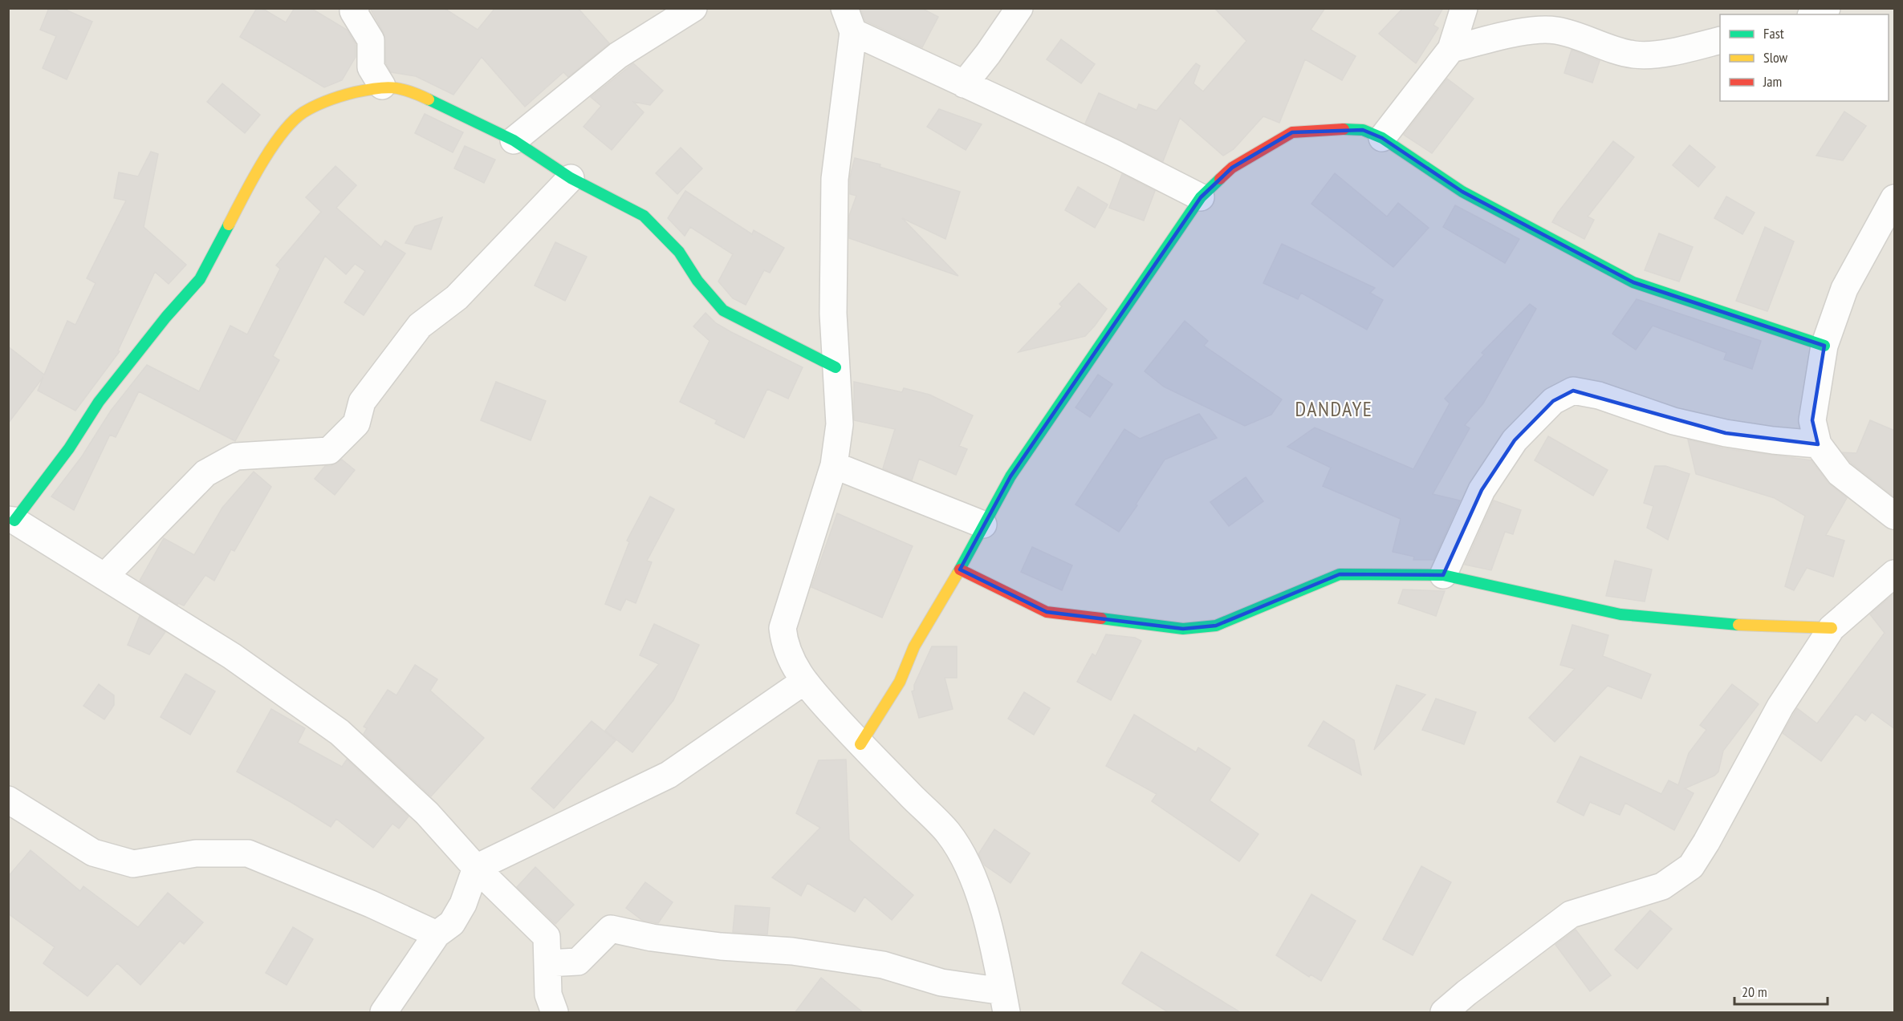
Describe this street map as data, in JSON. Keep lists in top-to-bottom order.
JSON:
{
  "districts": ["DANDAYE"],
  "legend": ["Fast", "Slow", "Jam"],
  "scale_bar": "20 m"
}
